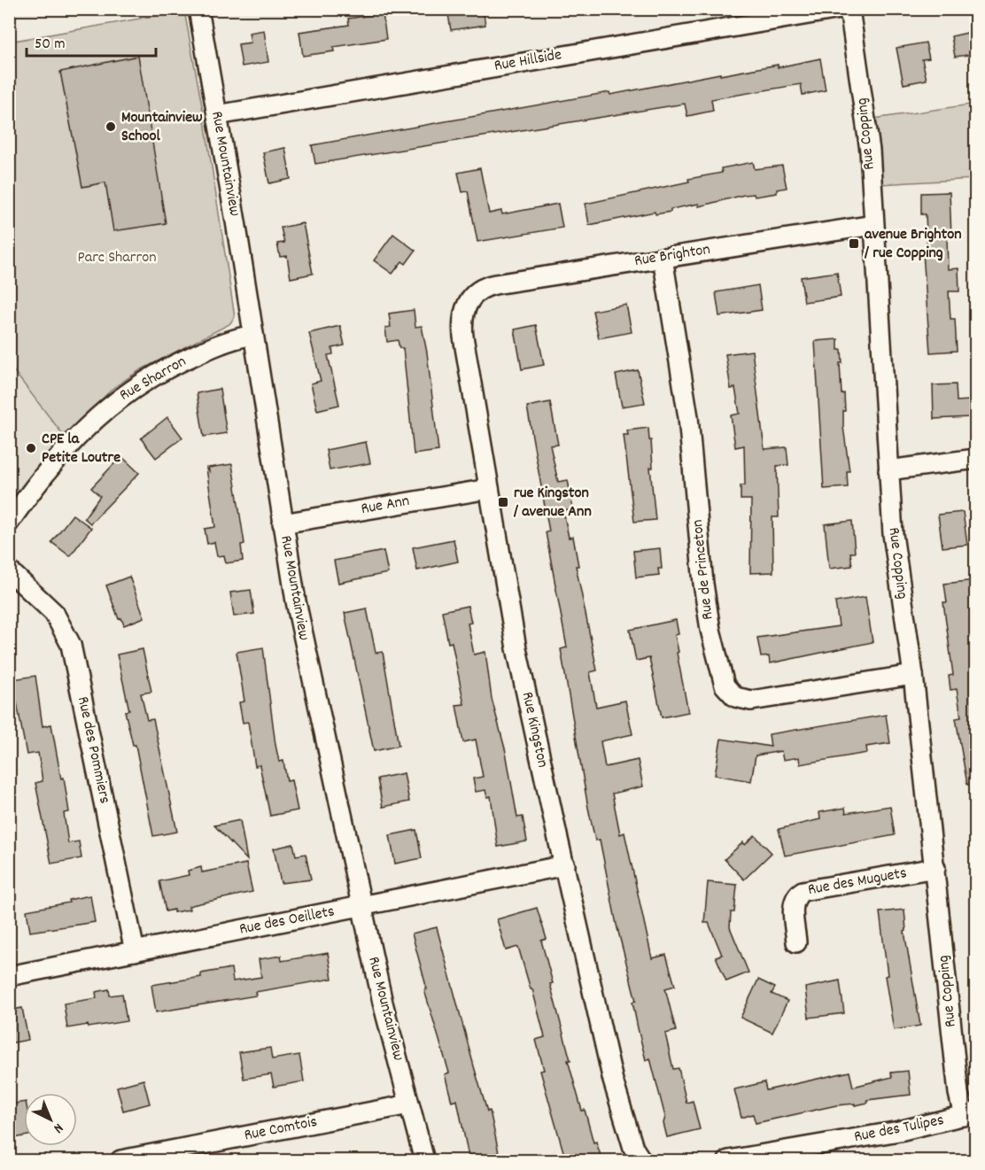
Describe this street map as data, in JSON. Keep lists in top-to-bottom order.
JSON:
{
  "streets": {
    "street": [
      "Rue Hillside",
      "Rue Copping",
      "Rue Mountainview",
      "Rue Brighton",
      "Rue Sharron",
      "Rue Ann",
      "Rue de Princeton",
      "Rue Kingston",
      "Rue des Pommiers",
      "Rue des Muguets",
      "Rue des Oeillets",
      "Rue Comtois",
      "Rue des Tulipes"
    ]
  },
  "crossings": [
    ["Rue Hillside", "Rue Mountainview"],
    ["Rue Copping", "Rue Brighton"],
    ["Rue Copping", "Rue de Princeton"],
    ["Rue Copping", "Rue des Muguets"],
    ["Rue Copping", "Rue des Tulipes"],
    ["Rue Mountainview", "Rue Sharron"],
    ["Rue Mountainview", "Rue Ann"],
    ["Rue Mountainview", "Rue des Oeillets"],
    ["Rue Mountainview", "Rue Comtois"],
    ["Rue Brighton", "Rue de Princeton"],
    ["Rue Brighton", "Rue Kingston"],
    ["Rue Ann", "Rue Kingston"],
    ["Rue Kingston", "Rue des Oeillets"],
    ["Rue des Pommiers", "Rue des Oeillets"]
  ],
  "parks": ["Parc Sharron"],
  "places": {
    "other": ["Mountainview School", "CPE la Petite Loutre"],
    "transit": ["avenue Brighton / rue Copping", "rue Kingston / avenue Ann"]
  },
  "scale_bar": "50 m",
  "north": "bottom right"
}
